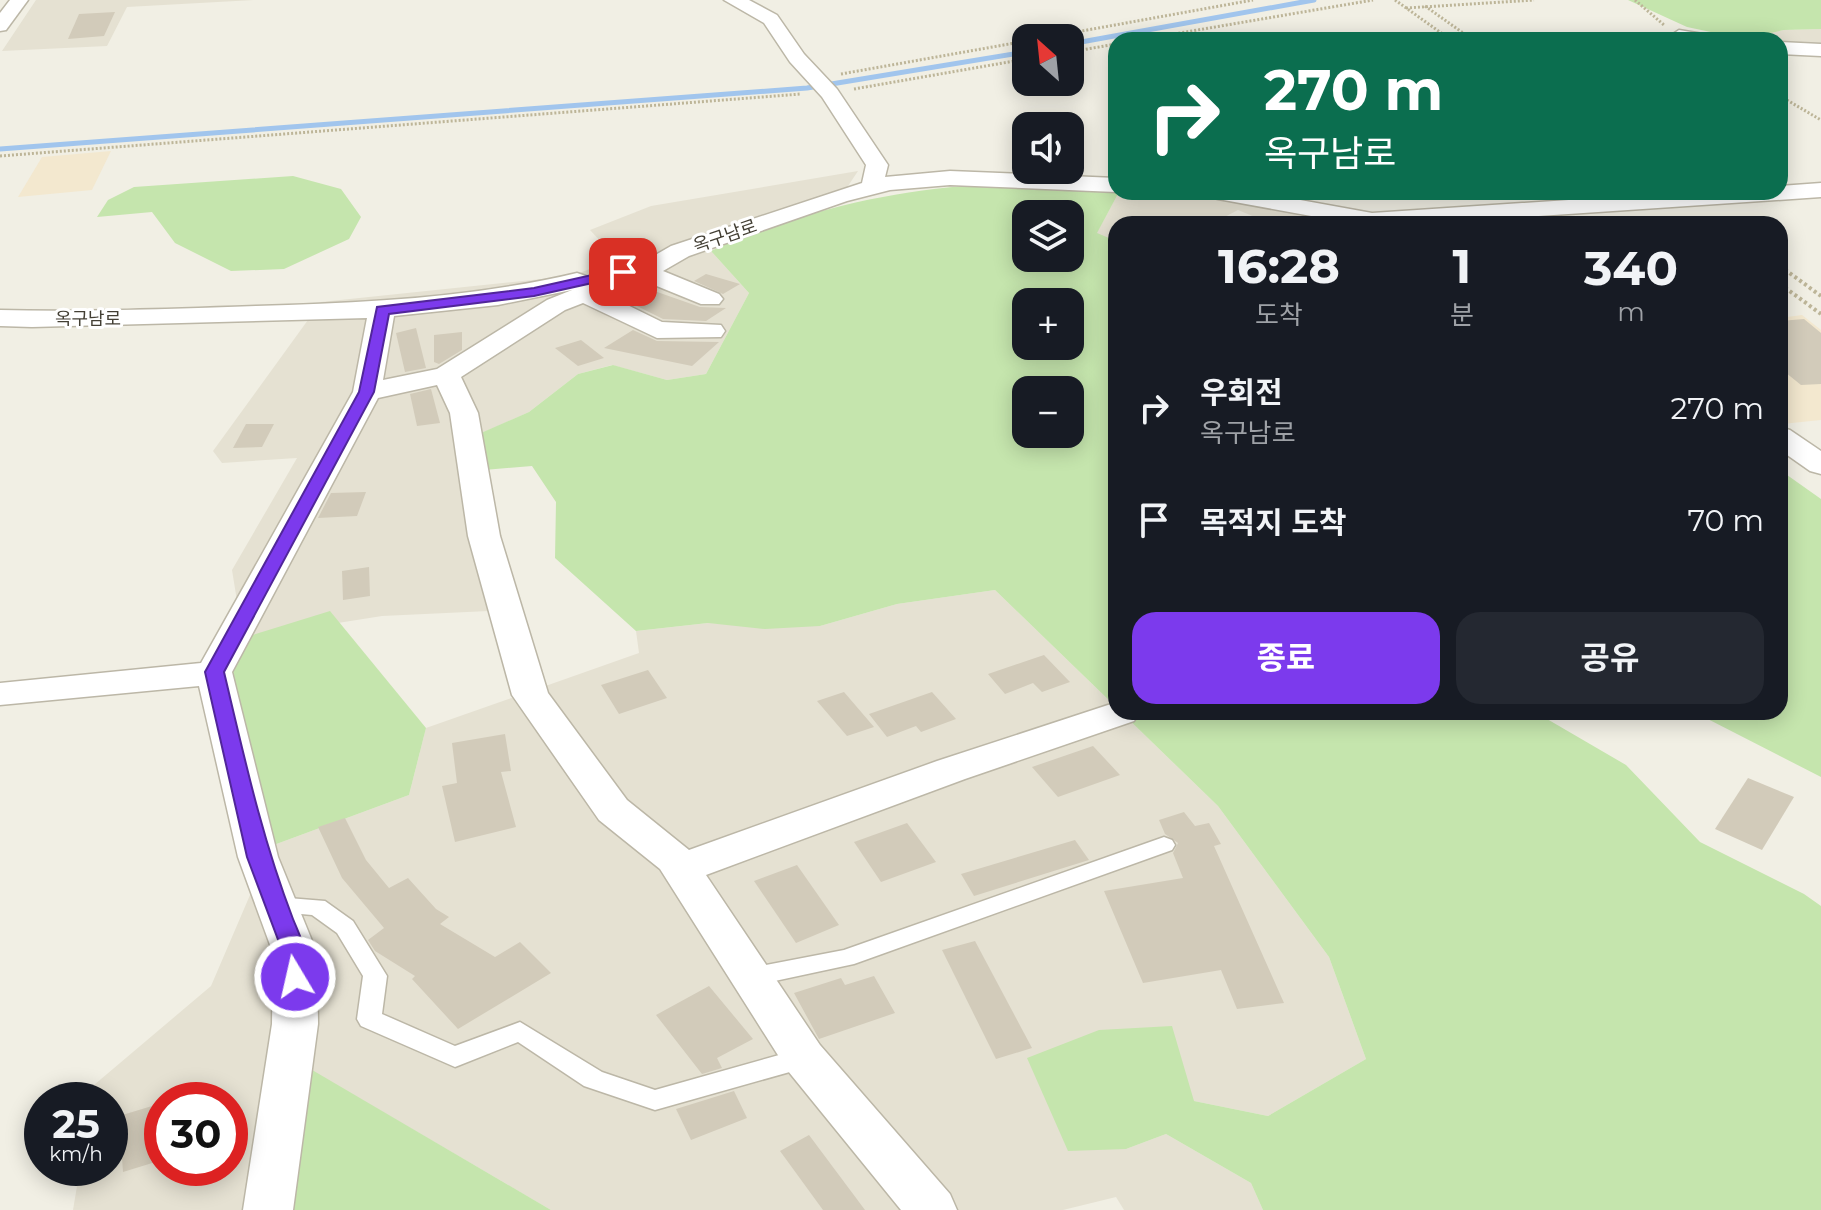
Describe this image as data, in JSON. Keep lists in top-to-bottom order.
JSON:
{
  "streets": {
    "street": ["옥구남로"]
  },
  "north": "top left",
  "page": {
    "map_buttons": ["+", "−"],
    "turn": ["270 m", "옥구남로"],
    "eta": [
      "16:28",
      "도착",
      "1",
      "분",
      "340",
      "m"
    ],
    "list": [
      {
        "name": "우회전",
        "note": "옥구남로",
        "value": "270 m"
      },
      {
        "name": "목적지 도착",
        "value": "70 m"
      }
    ],
    "buttons": ["종료", "공유"],
    "speed": "25 km/h",
    "limit": "30"
  }
}
